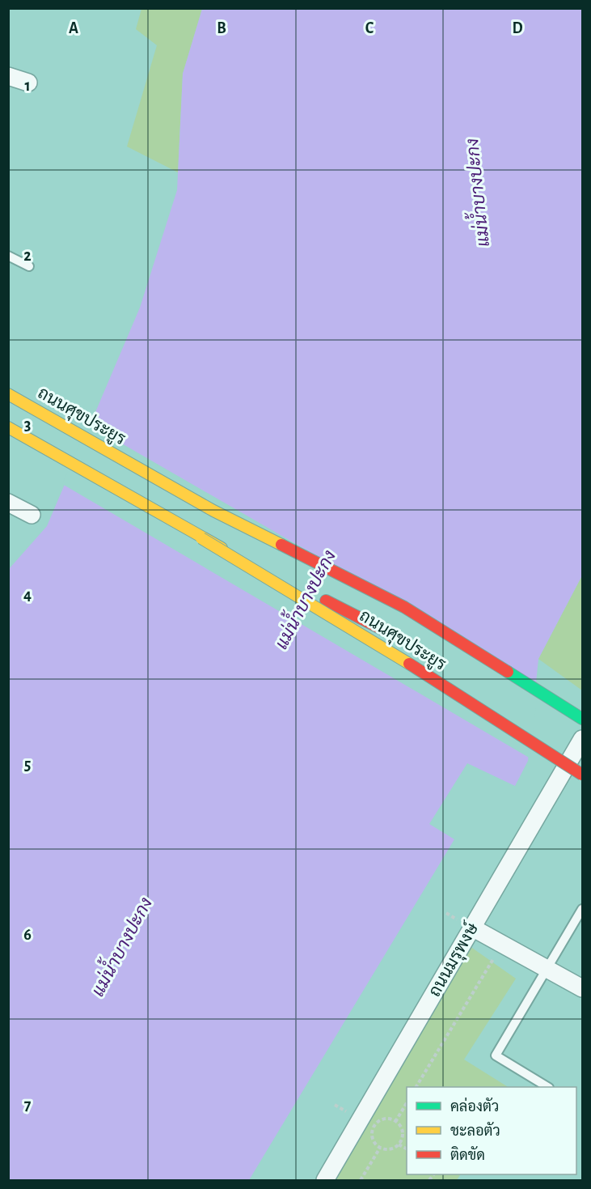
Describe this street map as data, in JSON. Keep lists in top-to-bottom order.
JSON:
{
  "streets": {
    "main road": ["ถนนศุขประยูร"],
    "street": ["ถนนมรุพงษ์"]
  },
  "water": ["แม่น้ำบางปะกง"],
  "legend": ["คล่องตัว", "ชะลอตัว", "ติดขัด"],
  "grid": {
    "columns": [
      "A",
      "B",
      "C",
      "D"
    ],
    "rows": [
      "1",
      "2",
      "3",
      "4",
      "5",
      "6",
      "7"
    ]
  }
}
